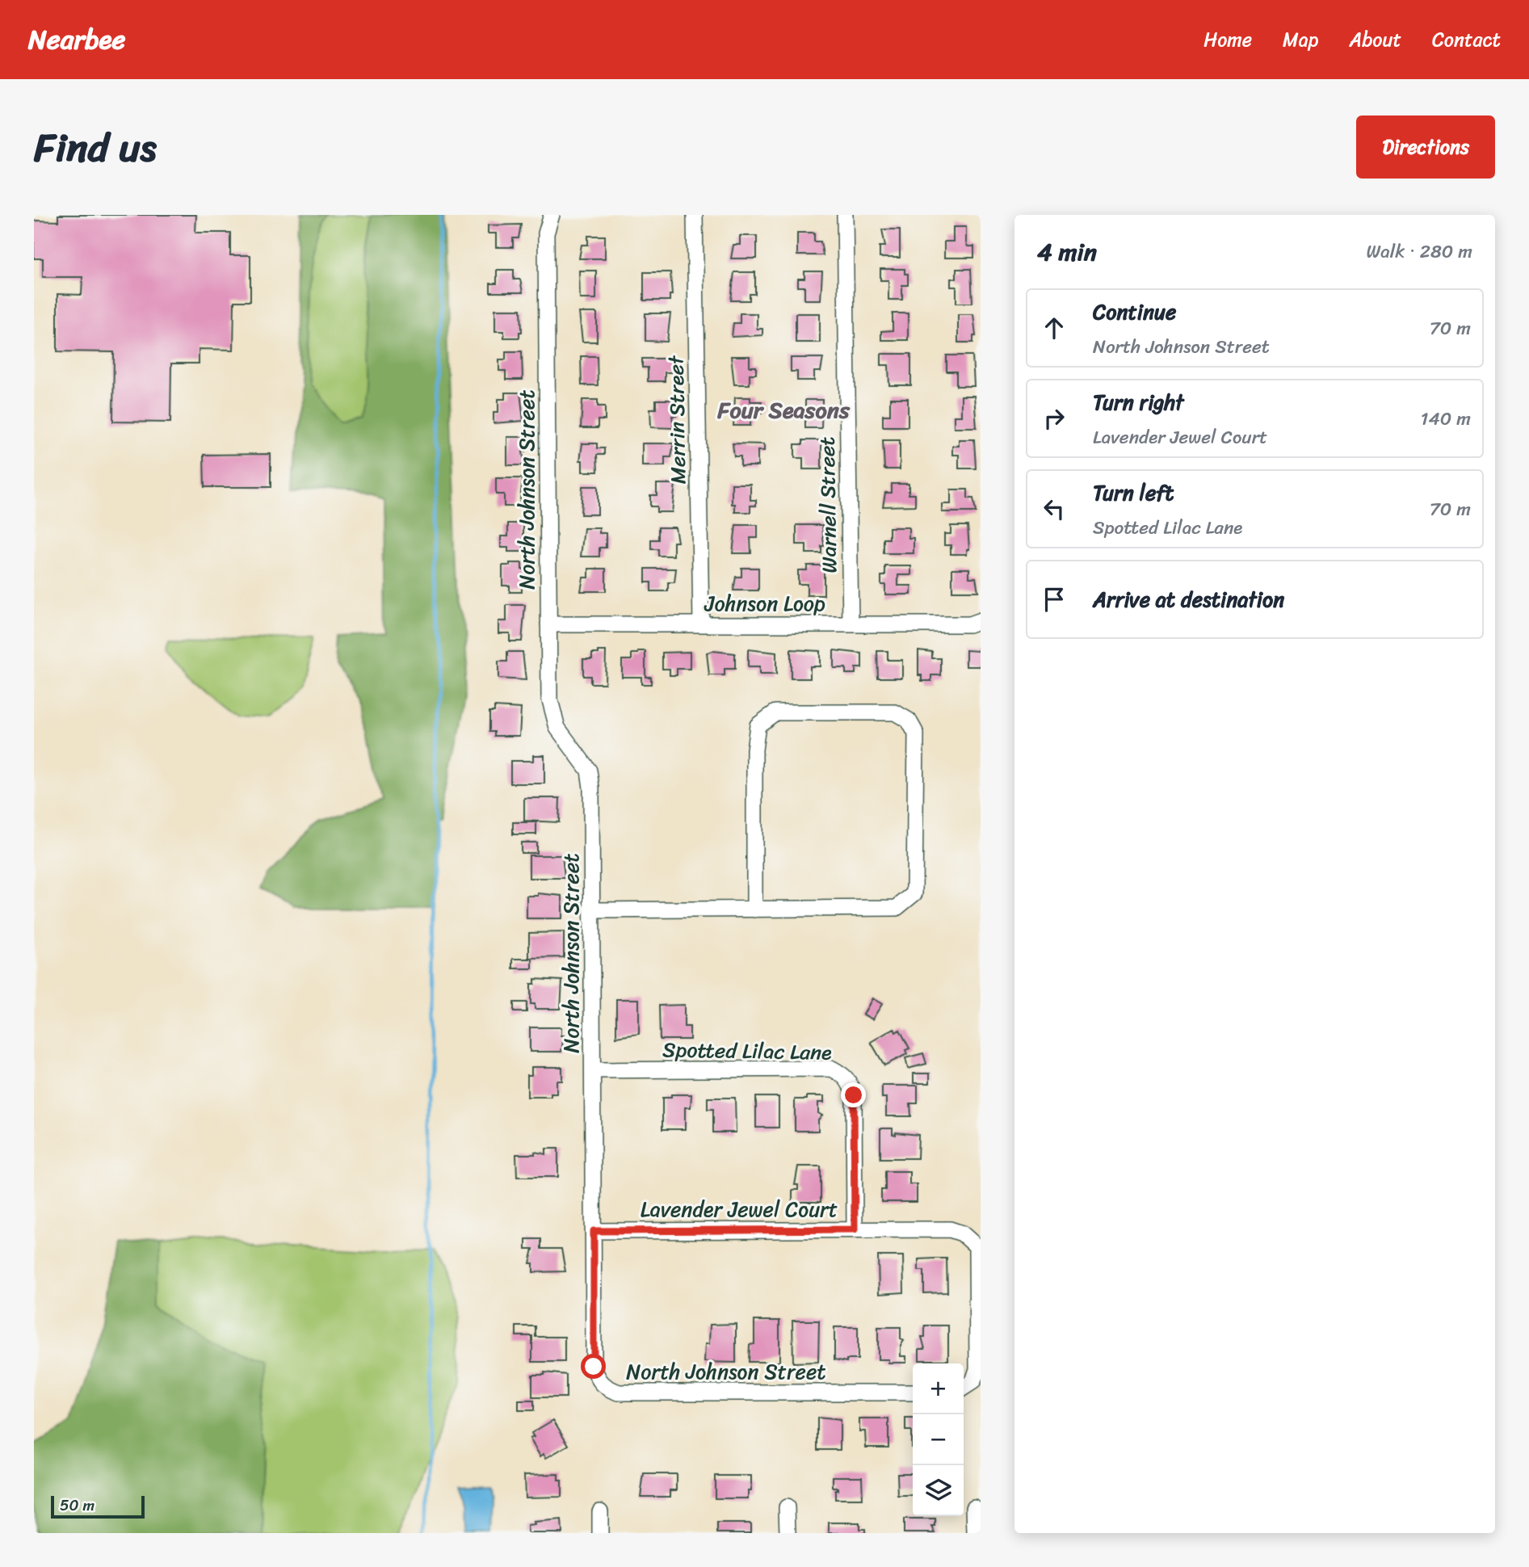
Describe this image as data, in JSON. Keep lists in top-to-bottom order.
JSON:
{
  "streets": {
    "street": [
      "Merrin Street",
      "North Johnson Street",
      "Warnell Street",
      "Johnson Loop",
      "Spotted Lilac Lane",
      "Lavender Jewel Court"
    ]
  },
  "crossings": [
    ["Merrin Street", "Johnson Loop"],
    ["North Johnson Street", "Johnson Loop"],
    ["North Johnson Street", "Spotted Lilac Lane"],
    ["North Johnson Street", "Lavender Jewel Court"],
    ["Warnell Street", "Johnson Loop"],
    ["Spotted Lilac Lane", "Lavender Jewel Court"]
  ],
  "districts": ["Four Seasons"],
  "scale_bar": "50 m",
  "page": {
    "header": "Nearbee",
    "nav": [
      "Home",
      "Map",
      "About",
      "Contact"
    ],
    "title": "Find us",
    "buttons": "Directions",
    "heading": ["4 min", "Walk · 280 m"],
    "list": [
      ["Continue", "North Johnson Street", "70 m"],
      ["Turn right", "Lavender Jewel Court", "140 m"],
      ["Turn left", "Spotted Lilac Lane", "70 m"],
      "Arrive at destination"
    ],
    "map_buttons": ["+", "−"],
    "scale": "50 m"
  }
}
